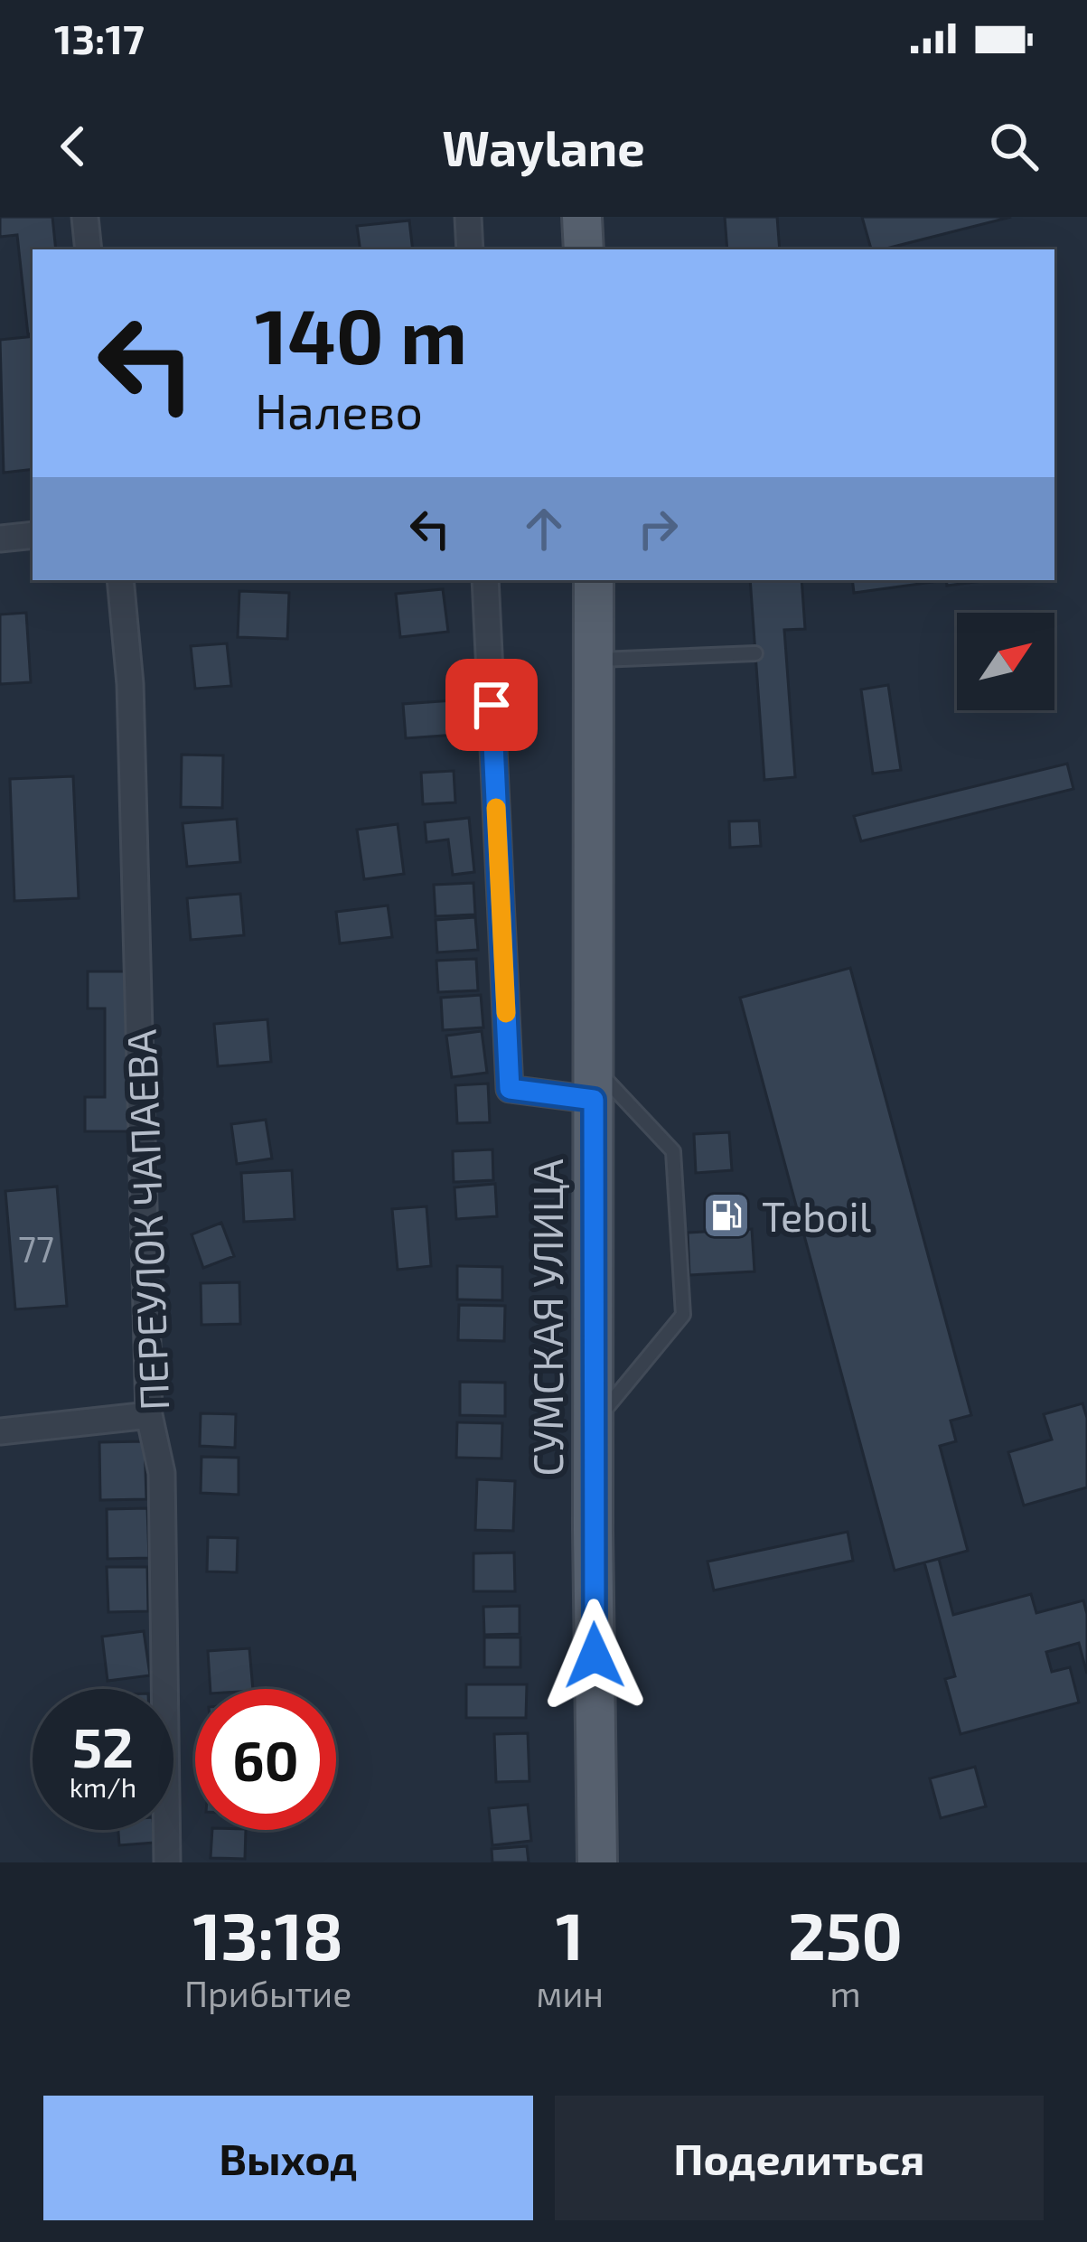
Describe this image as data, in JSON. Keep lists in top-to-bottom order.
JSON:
{
  "streets": {
    "main road": ["СУМСКАЯ УЛИЦА"],
    "street": ["ПЕРЕУЛОК ЧАПАЕВА"]
  },
  "places": {
    "fuel station": ["Teboil"]
  },
  "house_numbers": ["77"],
  "north": "top right",
  "page": {
    "status": "13:17",
    "header": "Waylane",
    "turn": ["140 m", "Налево"],
    "speed": "52 km/h",
    "limit": "60",
    "eta": [
      "13:18",
      "Прибытие",
      "1",
      "мин",
      "250",
      "m"
    ],
    "buttons": ["Выход", "Поделиться"]
  }
}
